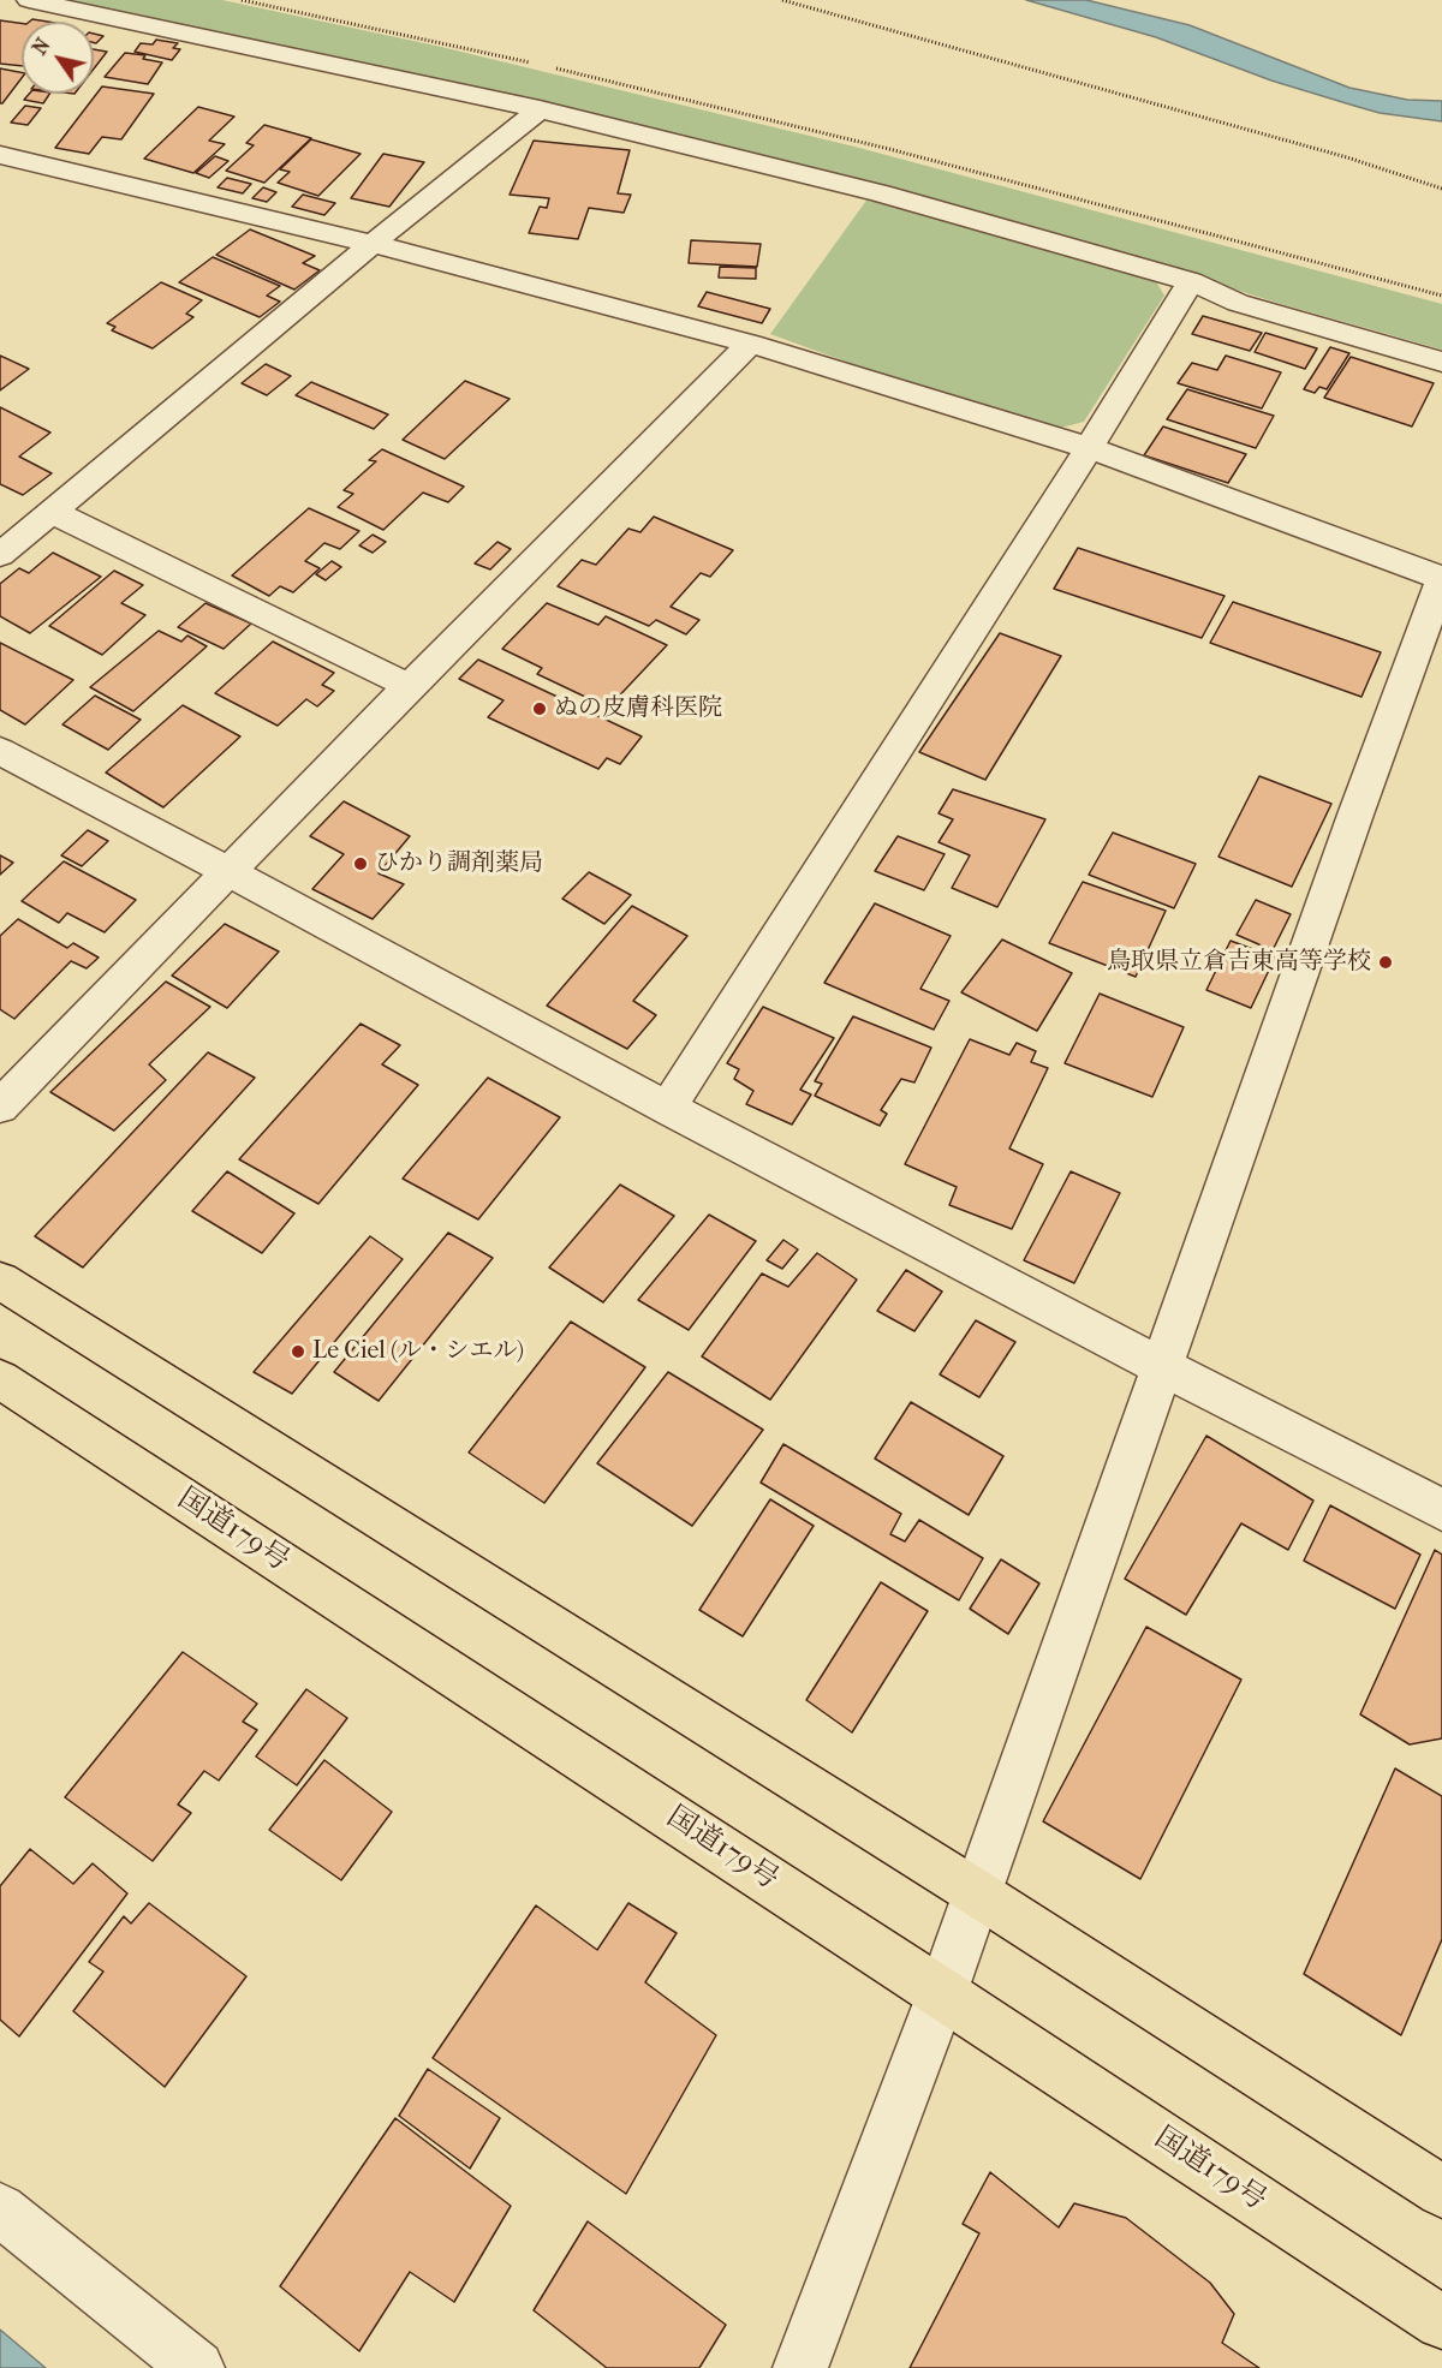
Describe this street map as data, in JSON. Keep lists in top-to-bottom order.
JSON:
{
  "streets": {
    "highway": ["国道179号"]
  },
  "places": [
    "ぬの皮膚科医院",
    "ひかり調剤薬局",
    "鳥取県立倉吉東高等学校",
    "Le Ciel (ル・シエル)"
  ],
  "north": "top left"
}
